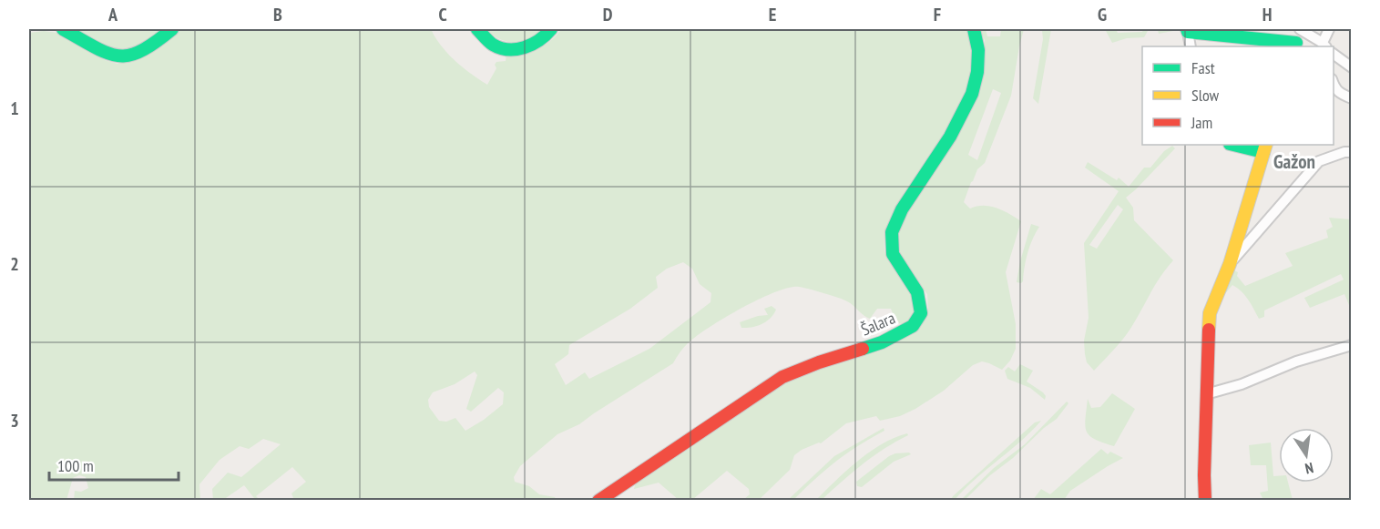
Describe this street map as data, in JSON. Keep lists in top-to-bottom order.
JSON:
{
  "streets": {
    "street": ["Šalara"]
  },
  "districts": ["Gažon"],
  "legend": ["Fast", "Slow", "Jam"],
  "scale_bar": "100 m",
  "north": "bottom",
  "grid": {
    "columns": [
      "A",
      "B",
      "C",
      "D",
      "E",
      "F",
      "G",
      "H"
    ],
    "rows": ["1", "2", "3"]
  }
}
